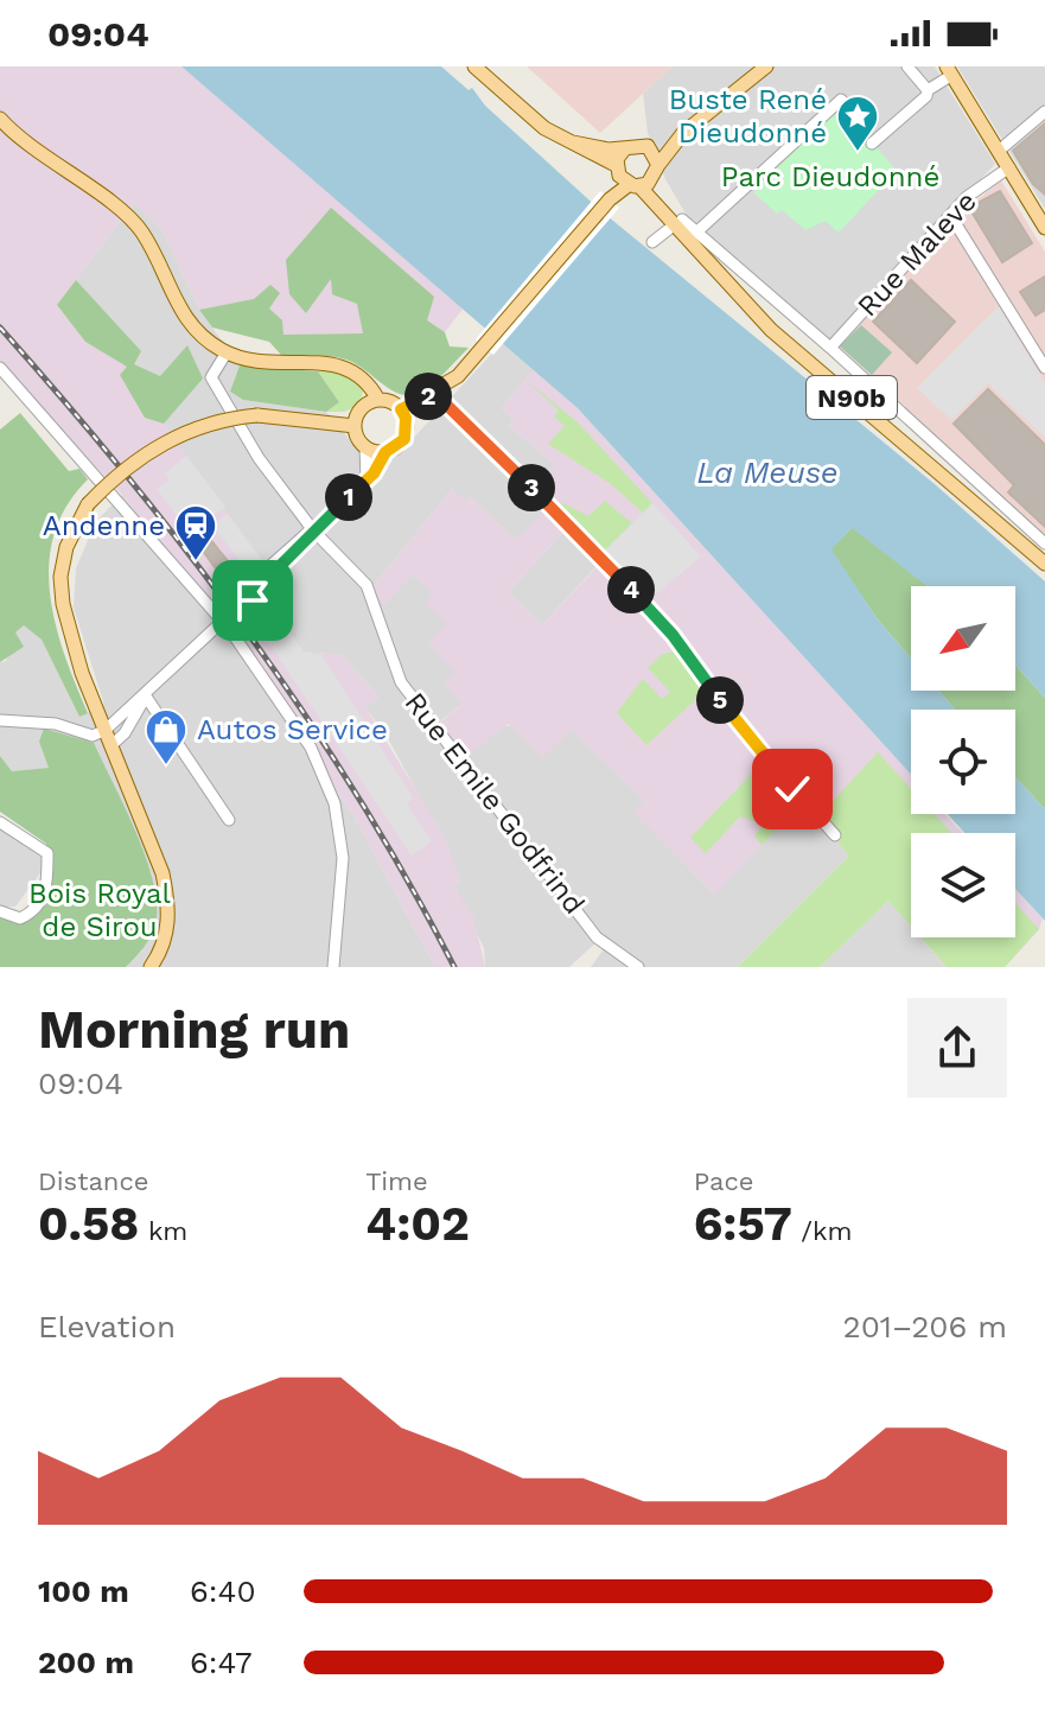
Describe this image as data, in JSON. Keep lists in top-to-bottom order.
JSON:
{
  "streets": {
    "main road": ["N90b"],
    "street": ["Rue Maleve", "Rue Emile Godfrind"]
  },
  "water": ["La Meuse"],
  "parks": ["Parc Dieudonné", "Bois Royal de Sirou"],
  "places": {
    "place": ["Buste René Dieudonné"],
    "station": ["Andenne"],
    "shop": ["Autos Service"]
  },
  "north": "bottom left",
  "page": {
    "status": "09:04",
    "pins": [
      "2",
      "3",
      "1",
      "4",
      "5"
    ],
    "heading": ["Morning run", "09:04"],
    "stats": [
      ["Distance", "0.58 km"],
      ["Time", "4:02"],
      ["Pace", "6:57 /km"]
    ],
    "chart": ["Elevation", "201–206 m"],
    "list": [
      {
        "name": "100 m",
        "note": "6:40"
      },
      {
        "name": "200 m",
        "note": "6:47"
      }
    ]
  }
}
